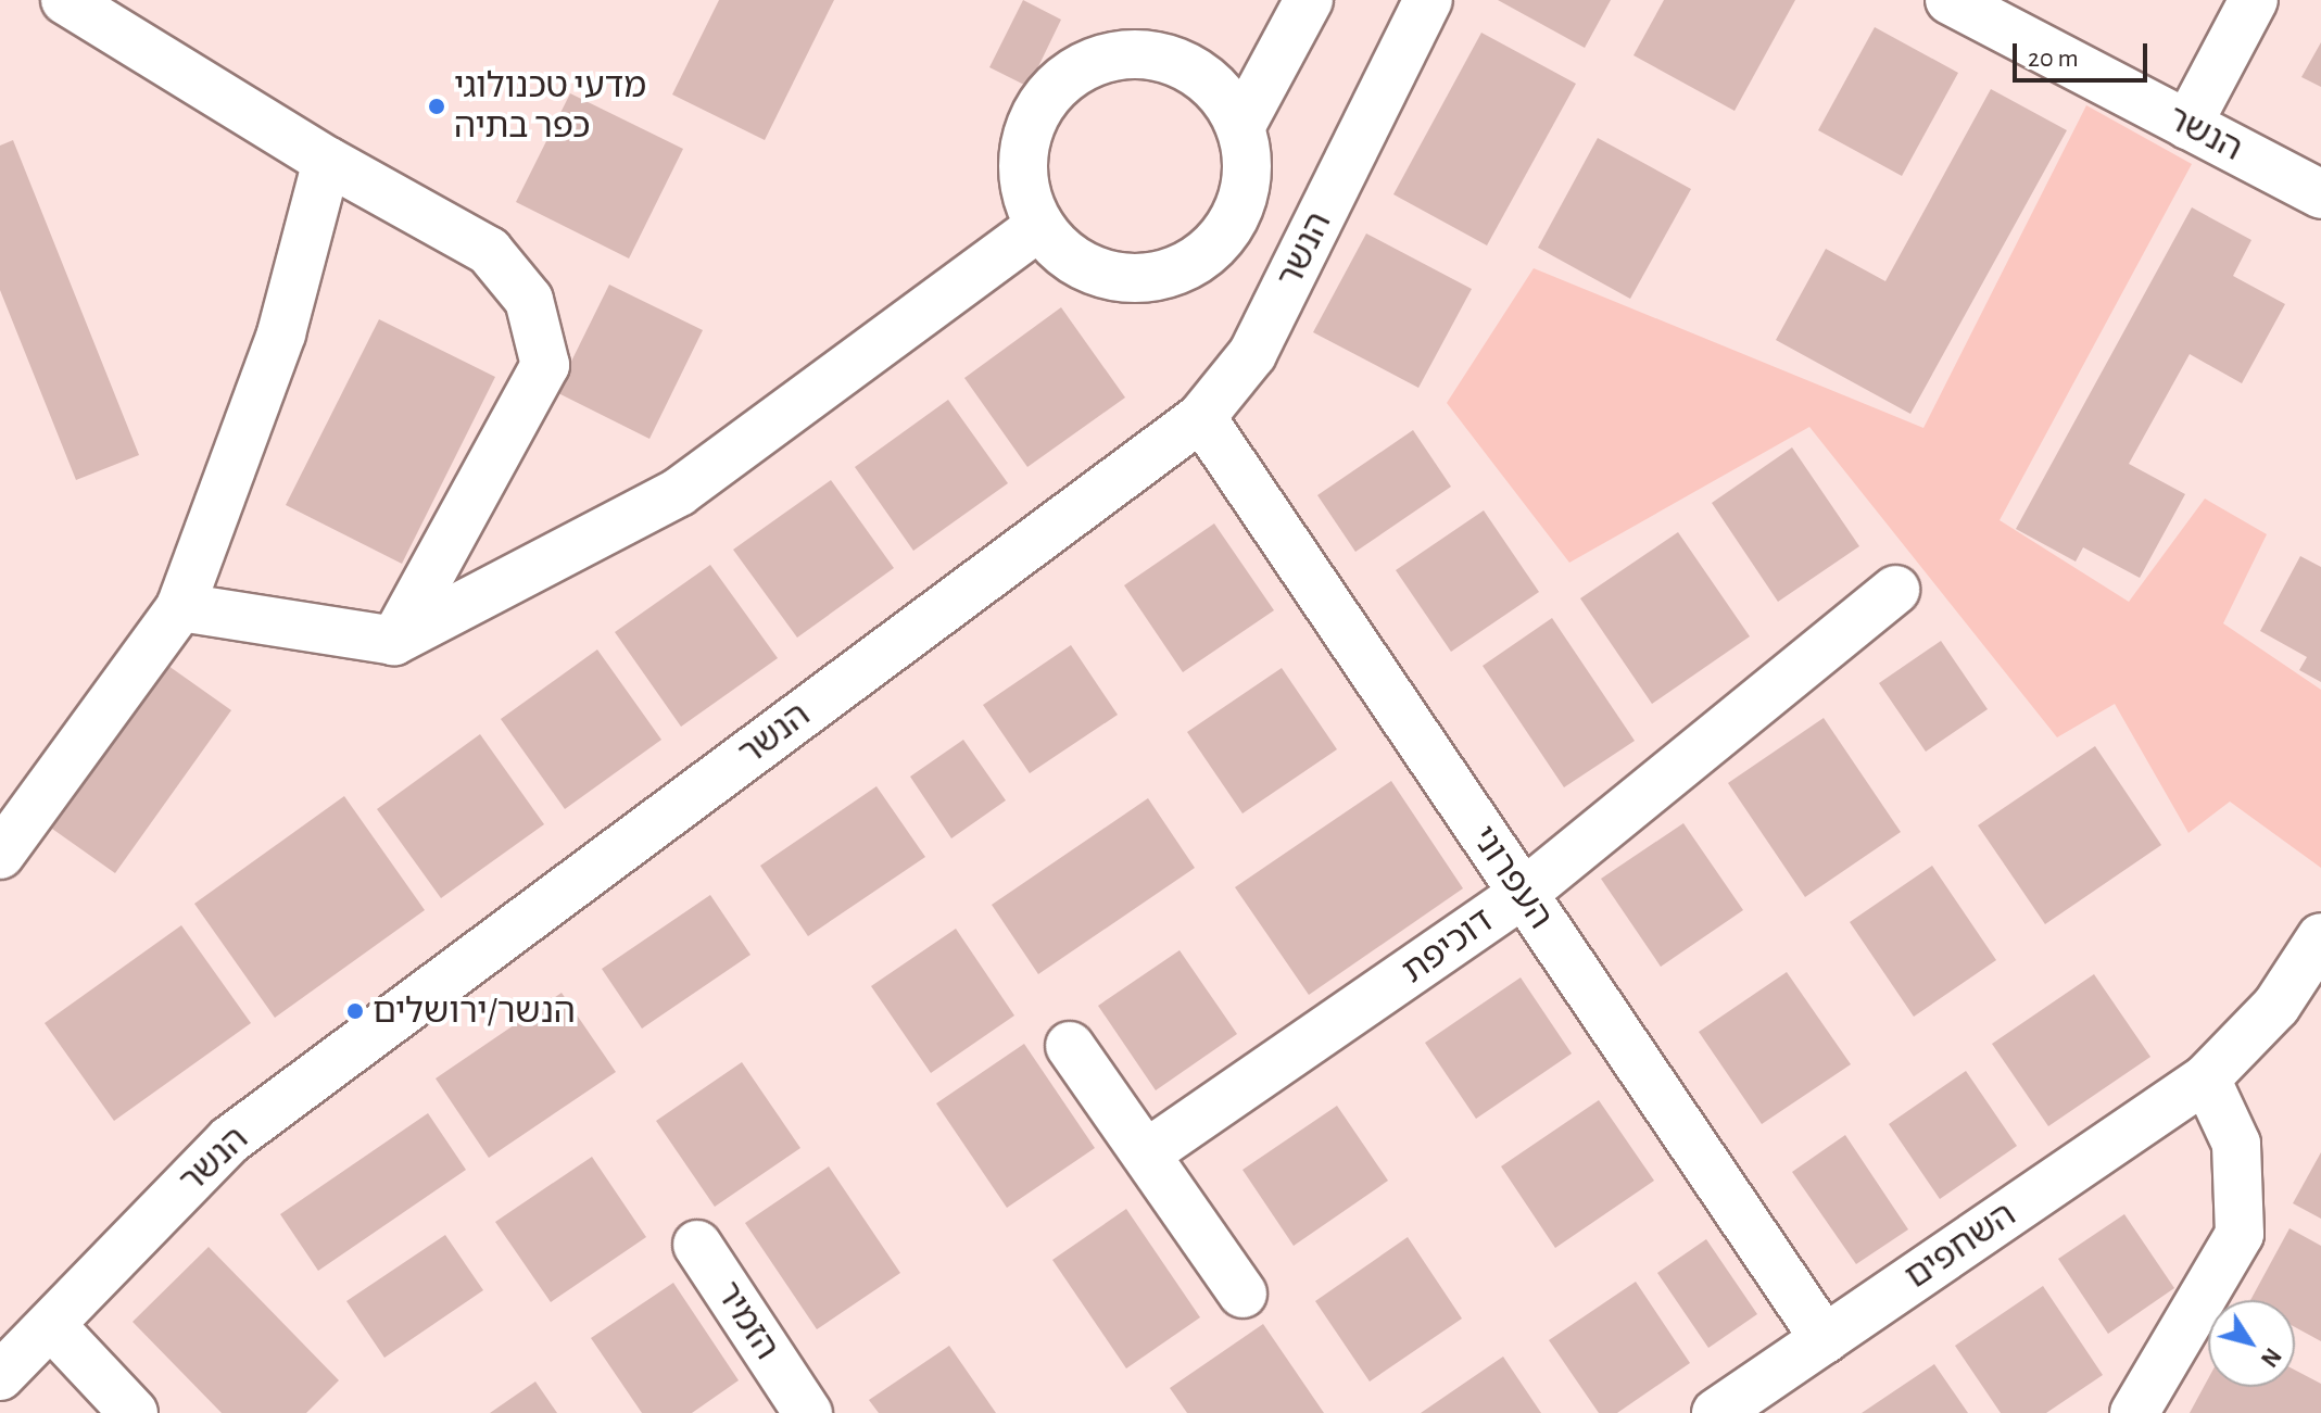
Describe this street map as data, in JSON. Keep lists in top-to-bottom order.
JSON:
{
  "streets": {
    "street": [
      "הנשר",
      "העפרוני",
      "דוכיפת",
      "השחפים",
      "הזמיר"
    ]
  },
  "crossings": [
    ["הנשר", "העפרוני"],
    ["העפרוני", "דוכיפת"],
    ["העפרוני", "השחפים"]
  ],
  "places": ["מדעי טכנולוגי כפר בתיה", "הנשר/ירושלים"],
  "scale_bar": "20 m",
  "north": "bottom right"
}
